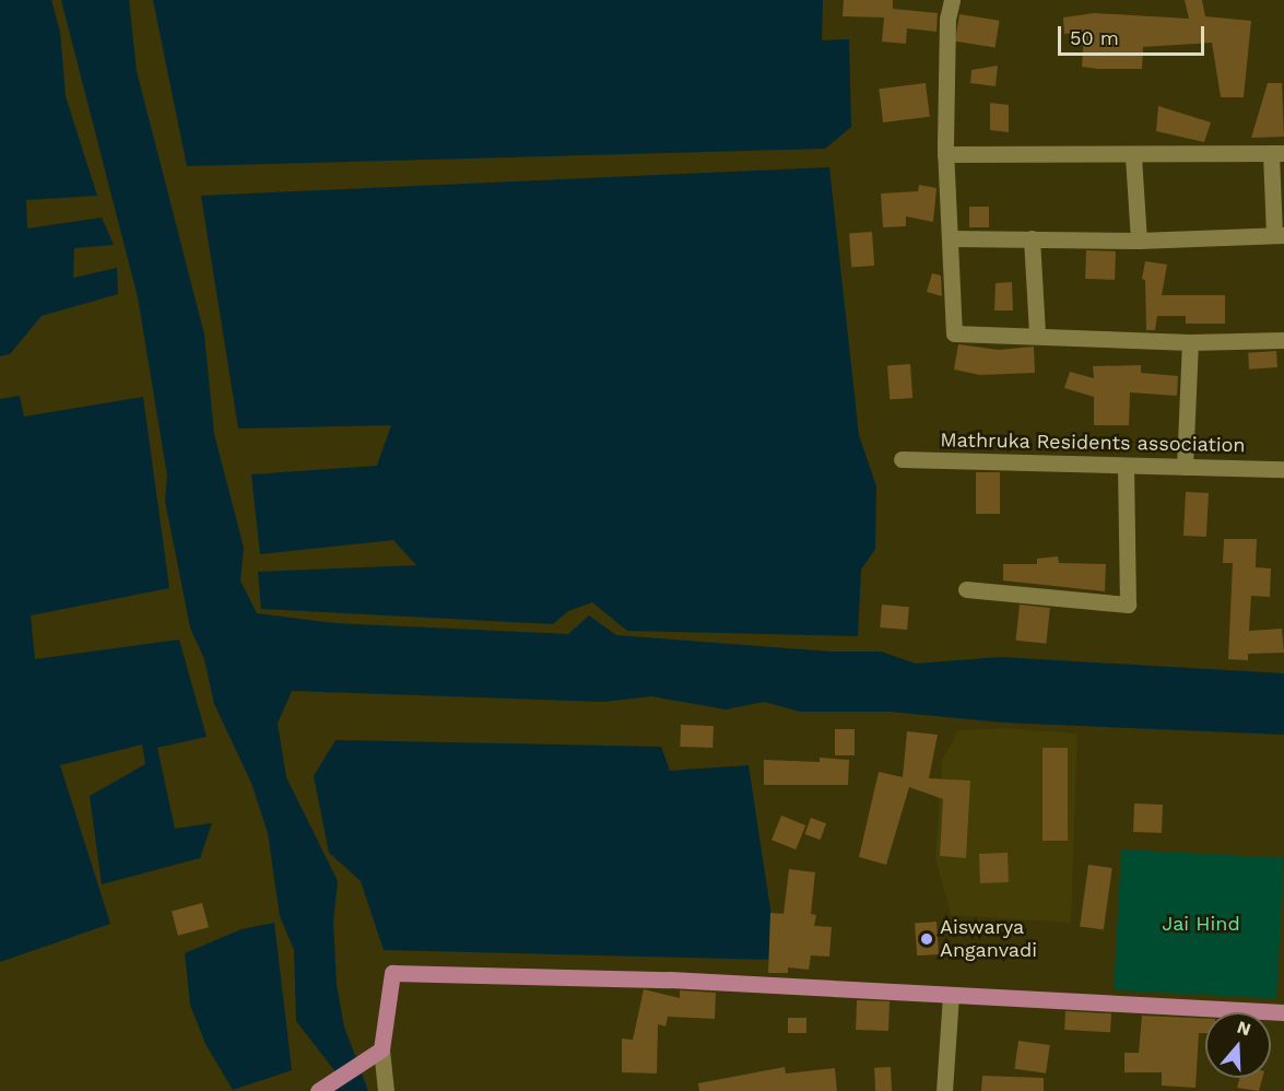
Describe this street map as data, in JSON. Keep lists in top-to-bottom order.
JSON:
{
  "streets": {
    "street": ["Mathruka Residents association"]
  },
  "parks": ["Jai Hind"],
  "places": ["Aiswarya Anganvadi"],
  "scale_bar": "50 m",
  "north": "top"
}
